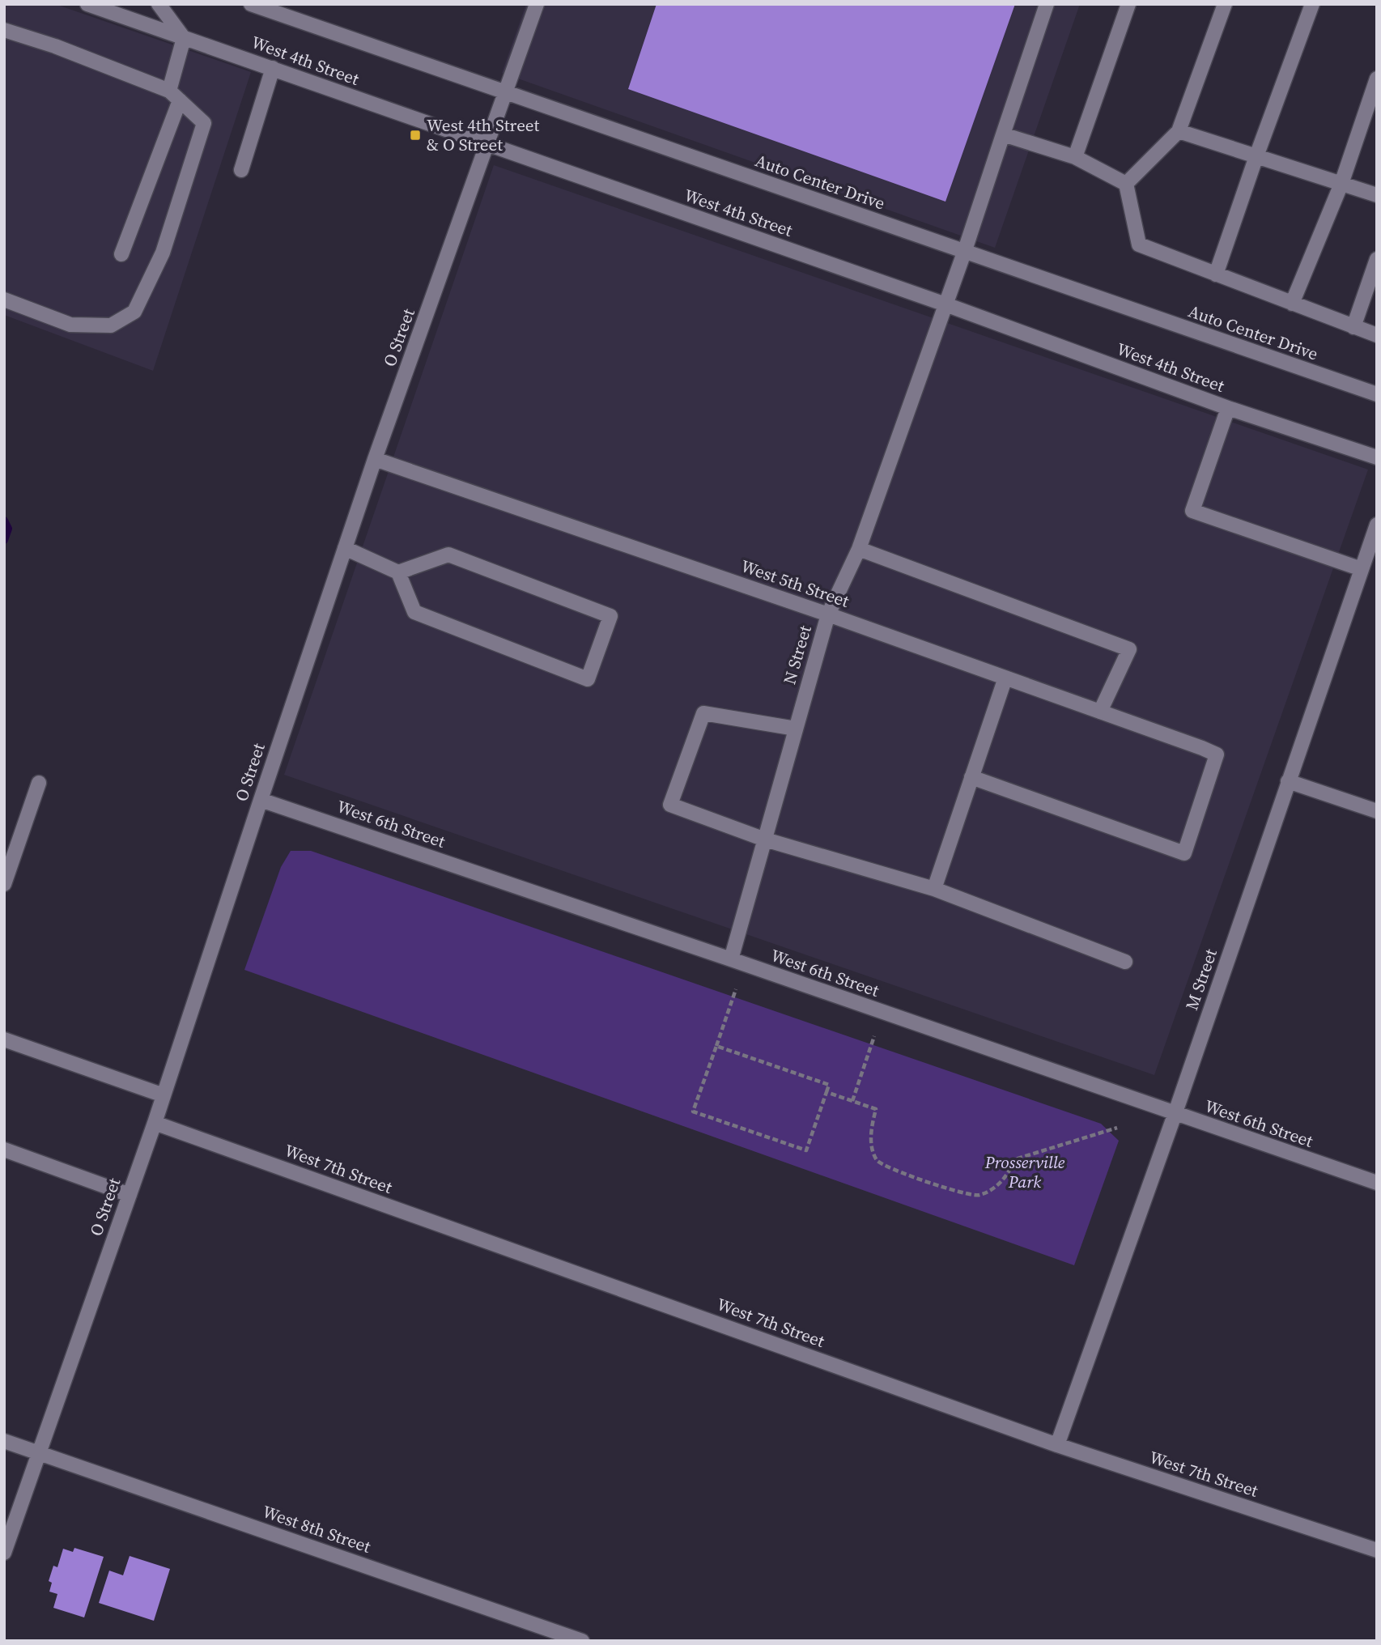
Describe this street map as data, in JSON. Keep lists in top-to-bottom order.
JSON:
{
  "streets": {
    "street": [
      "West 4th Street",
      "Auto Center Drive",
      "O Street",
      "West 5th Street",
      "N Street",
      "West 6th Street",
      "M Street",
      "West 7th Street",
      "West 8th Street"
    ]
  },
  "crossings": [
    ["West 4th Street", "O Street"],
    ["West 4th Street", "N Street"],
    ["Auto Center Drive", "O Street"],
    ["Auto Center Drive", "N Street"],
    ["O Street", "West 5th Street"],
    ["O Street", "West 6th Street"],
    ["O Street", "West 7th Street"],
    ["O Street", "West 8th Street"],
    ["West 5th Street", "N Street"],
    ["N Street", "West 6th Street"],
    ["West 6th Street", "M Street"],
    ["M Street", "West 7th Street"]
  ],
  "parks": ["Prosserville Park"],
  "places": {
    "transit": ["West 4th Street & O Street"]
  }
}
